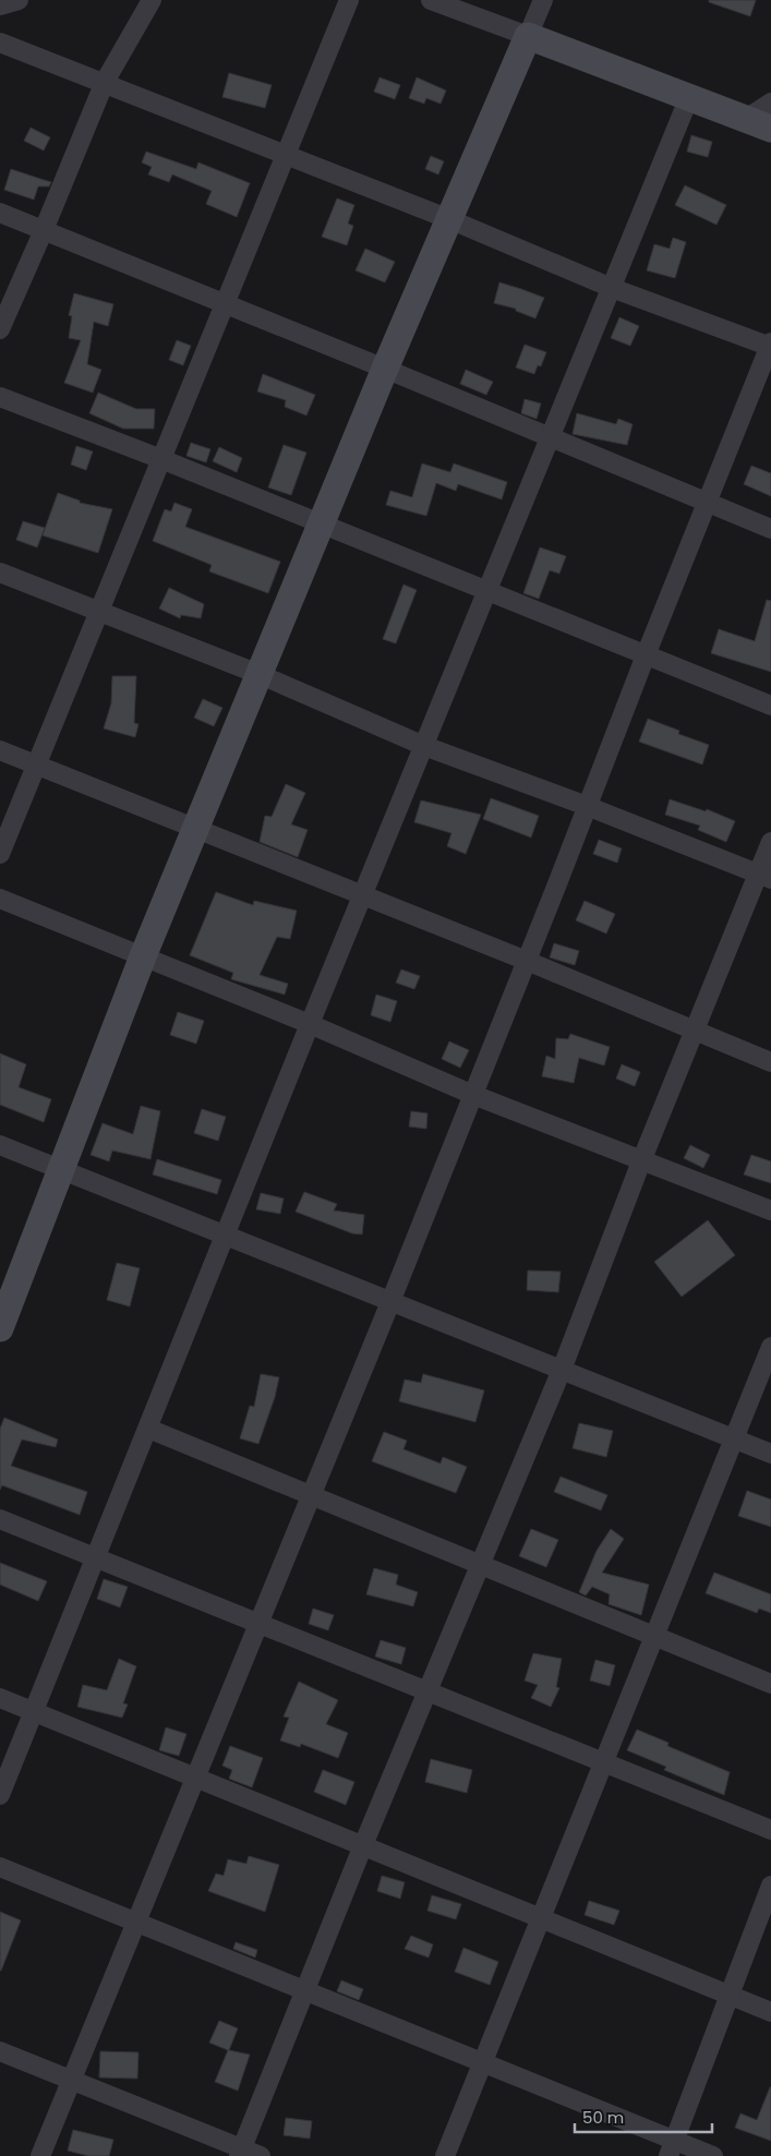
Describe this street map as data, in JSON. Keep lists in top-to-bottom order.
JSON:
{
  "scale_bar": "50 m"
}
